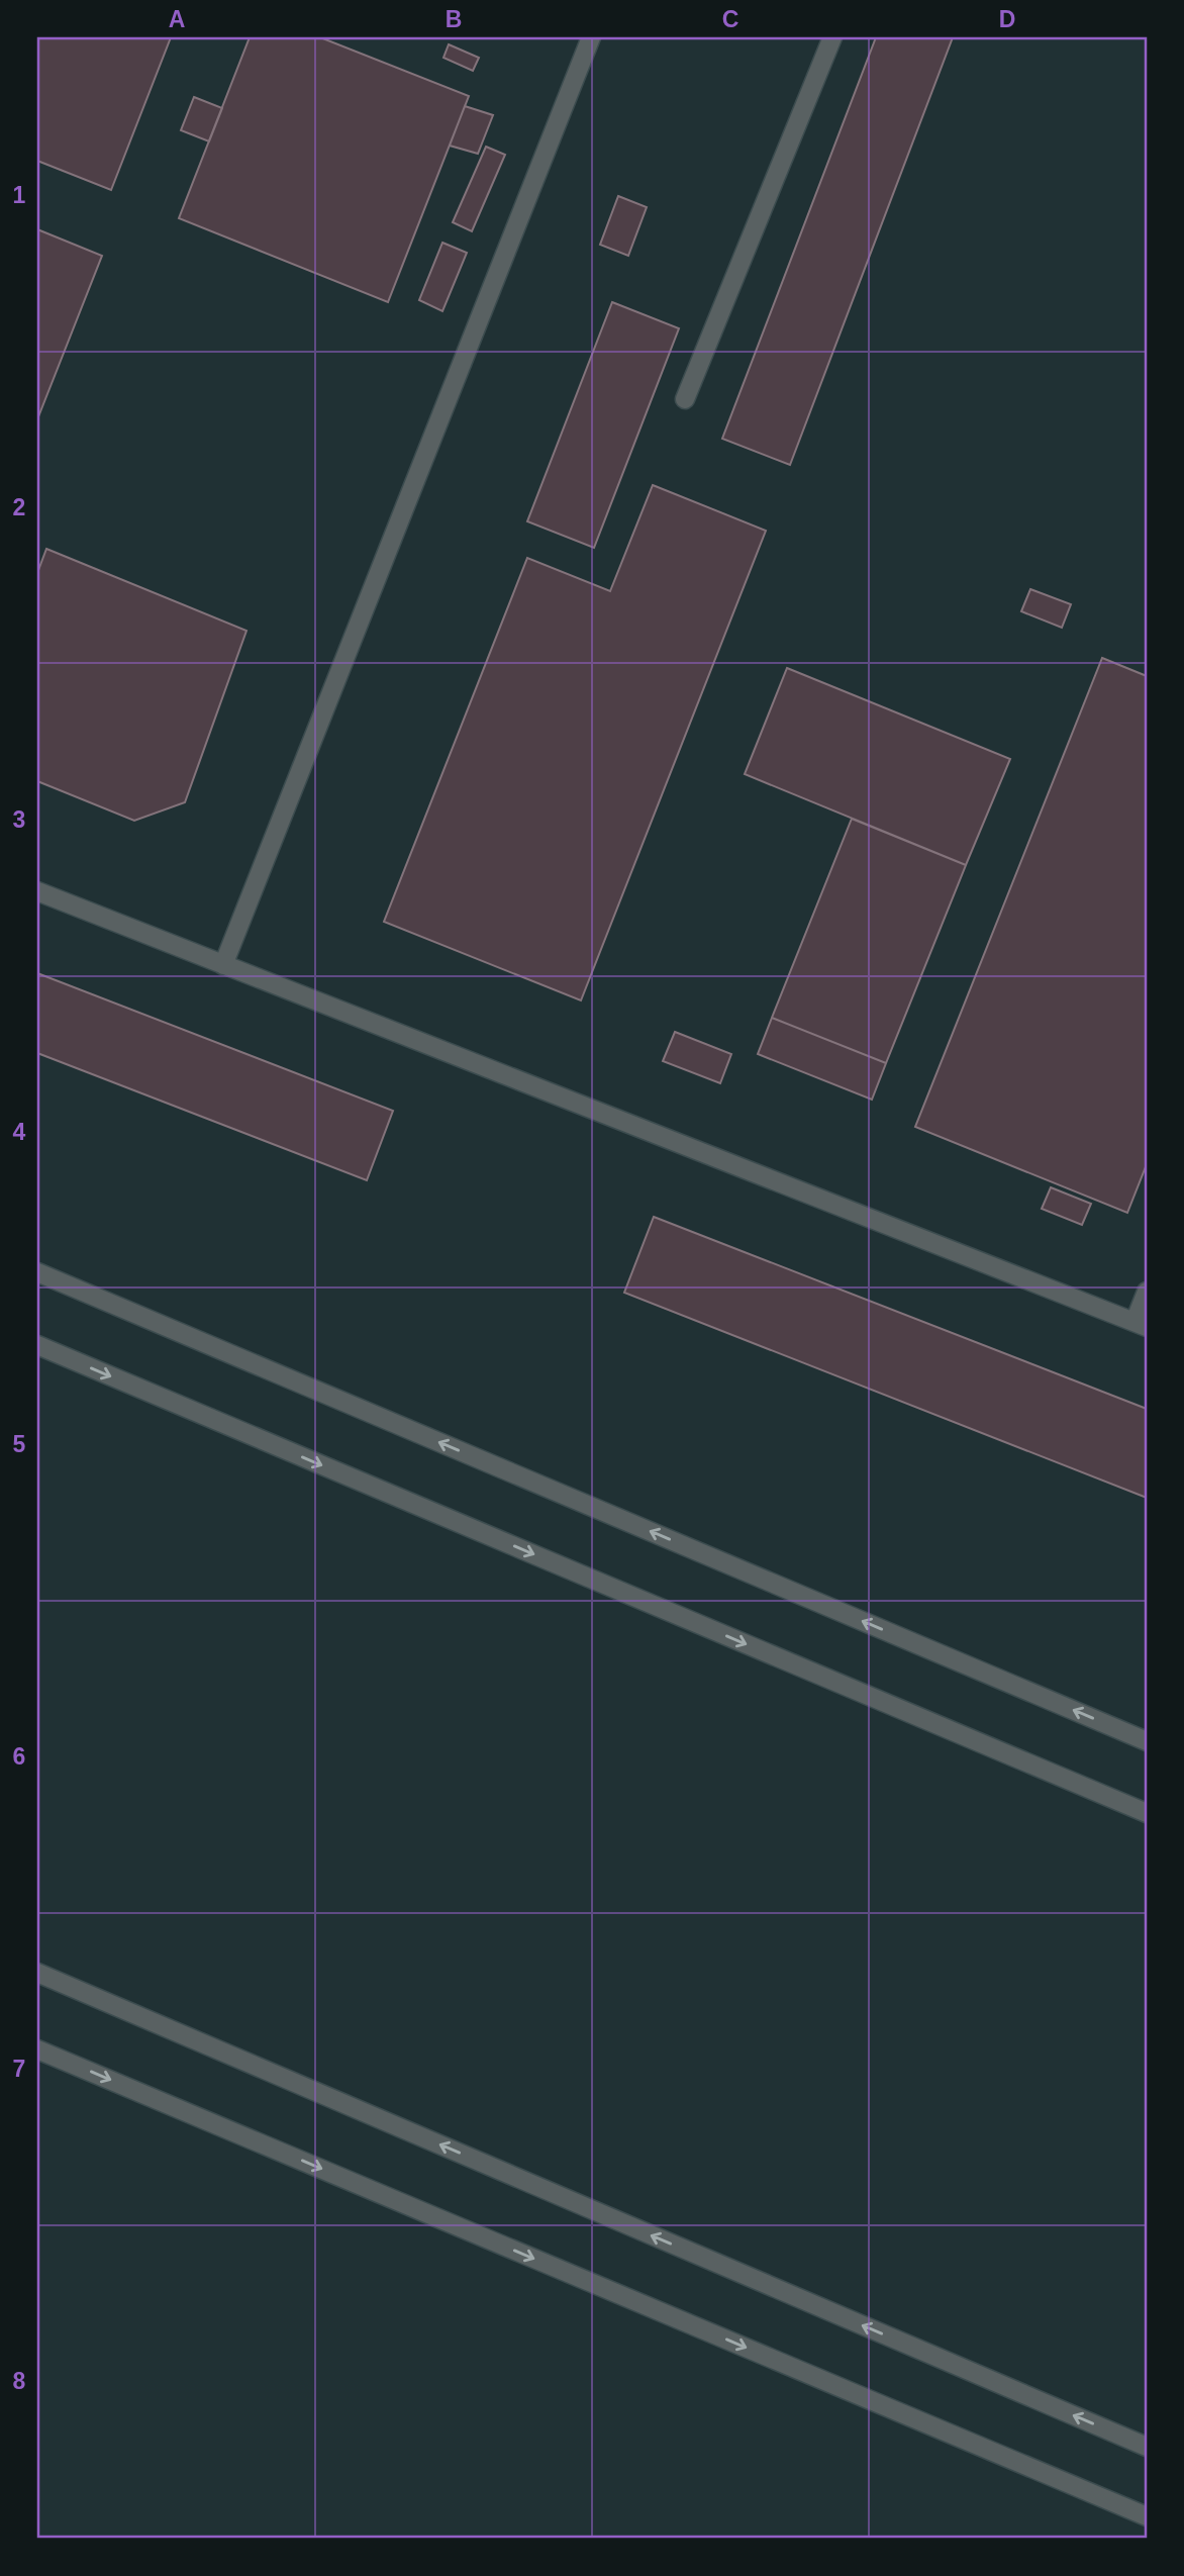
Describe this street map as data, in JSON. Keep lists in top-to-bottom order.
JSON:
{
  "grid": {
    "columns": [
      "A",
      "B",
      "C",
      "D"
    ],
    "rows": [
      "1",
      "2",
      "3",
      "4",
      "5",
      "6",
      "7",
      "8"
    ]
  }
}
